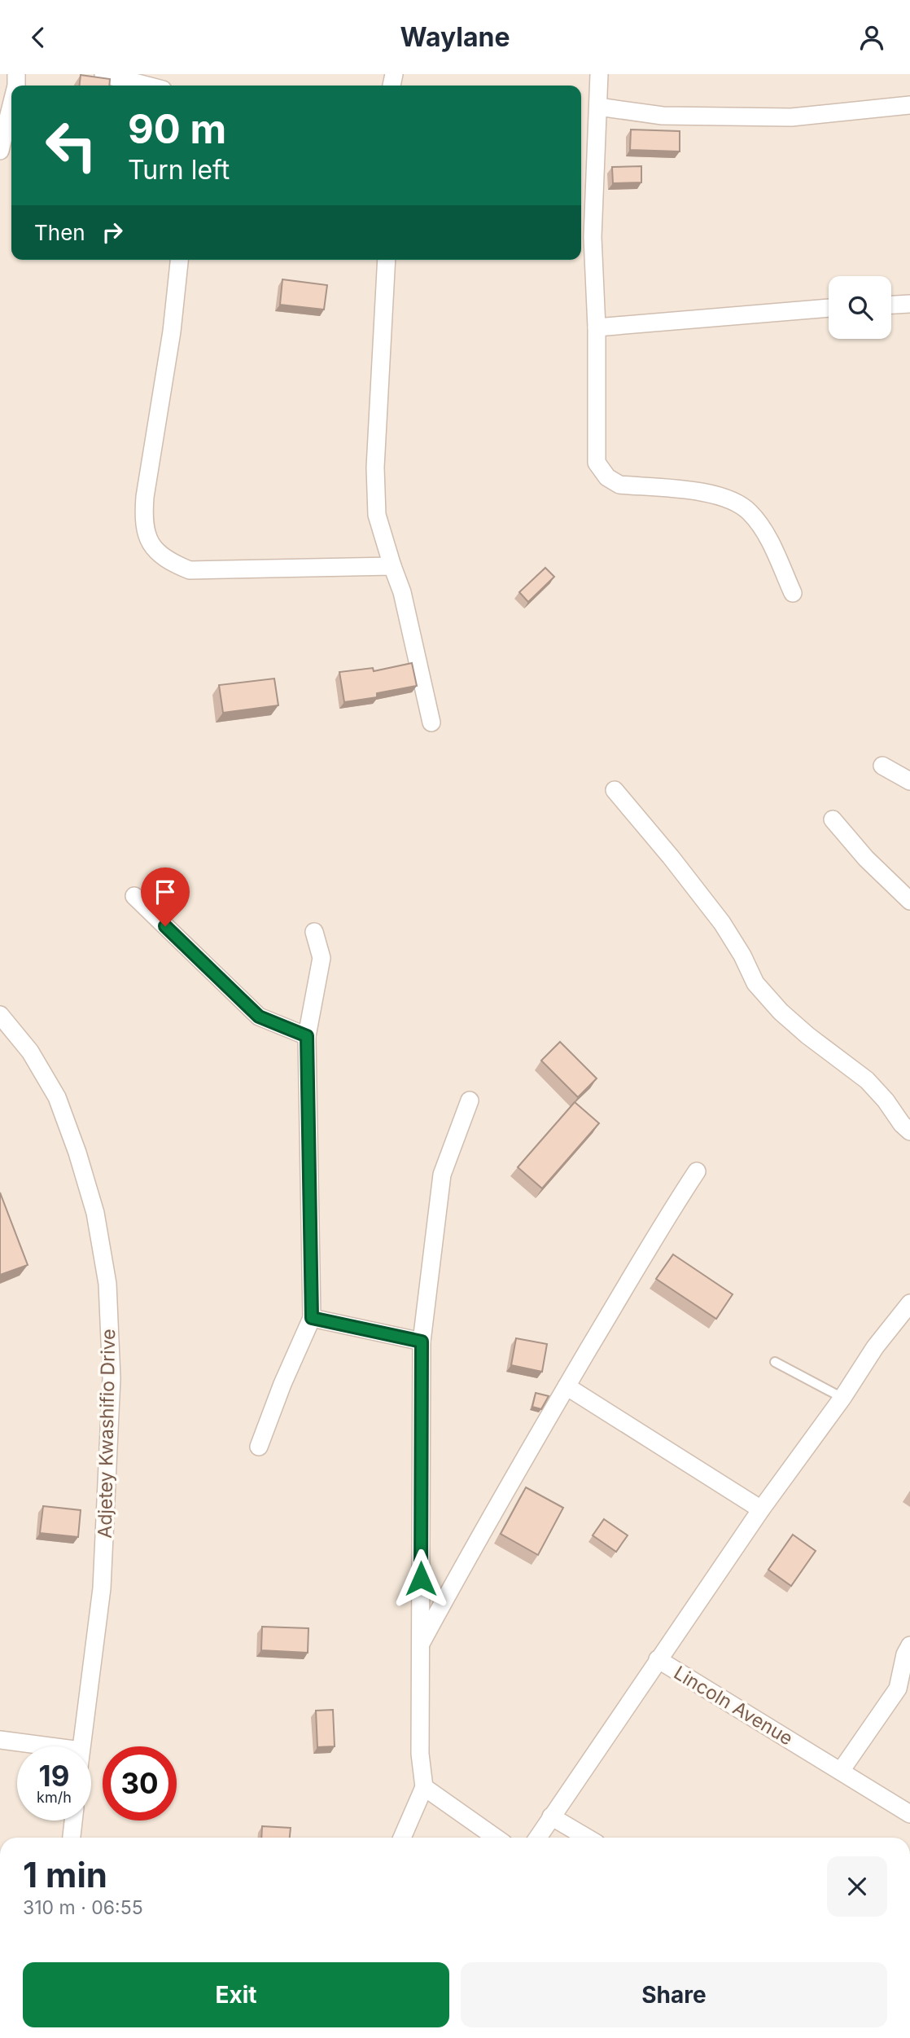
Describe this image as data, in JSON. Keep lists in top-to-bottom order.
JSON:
{
  "streets": {
    "street": ["Adjetey Kwashifio Drive", "Lincoln Avenue"]
  },
  "page": {
    "header": "Waylane",
    "turn": ["90 m", "Turn left"],
    "then": "Then",
    "speed": "19 km/h",
    "limit": "30",
    "heading": ["1 min", "310 m · 06:55"],
    "buttons": ["Exit", "Share"]
  }
}
